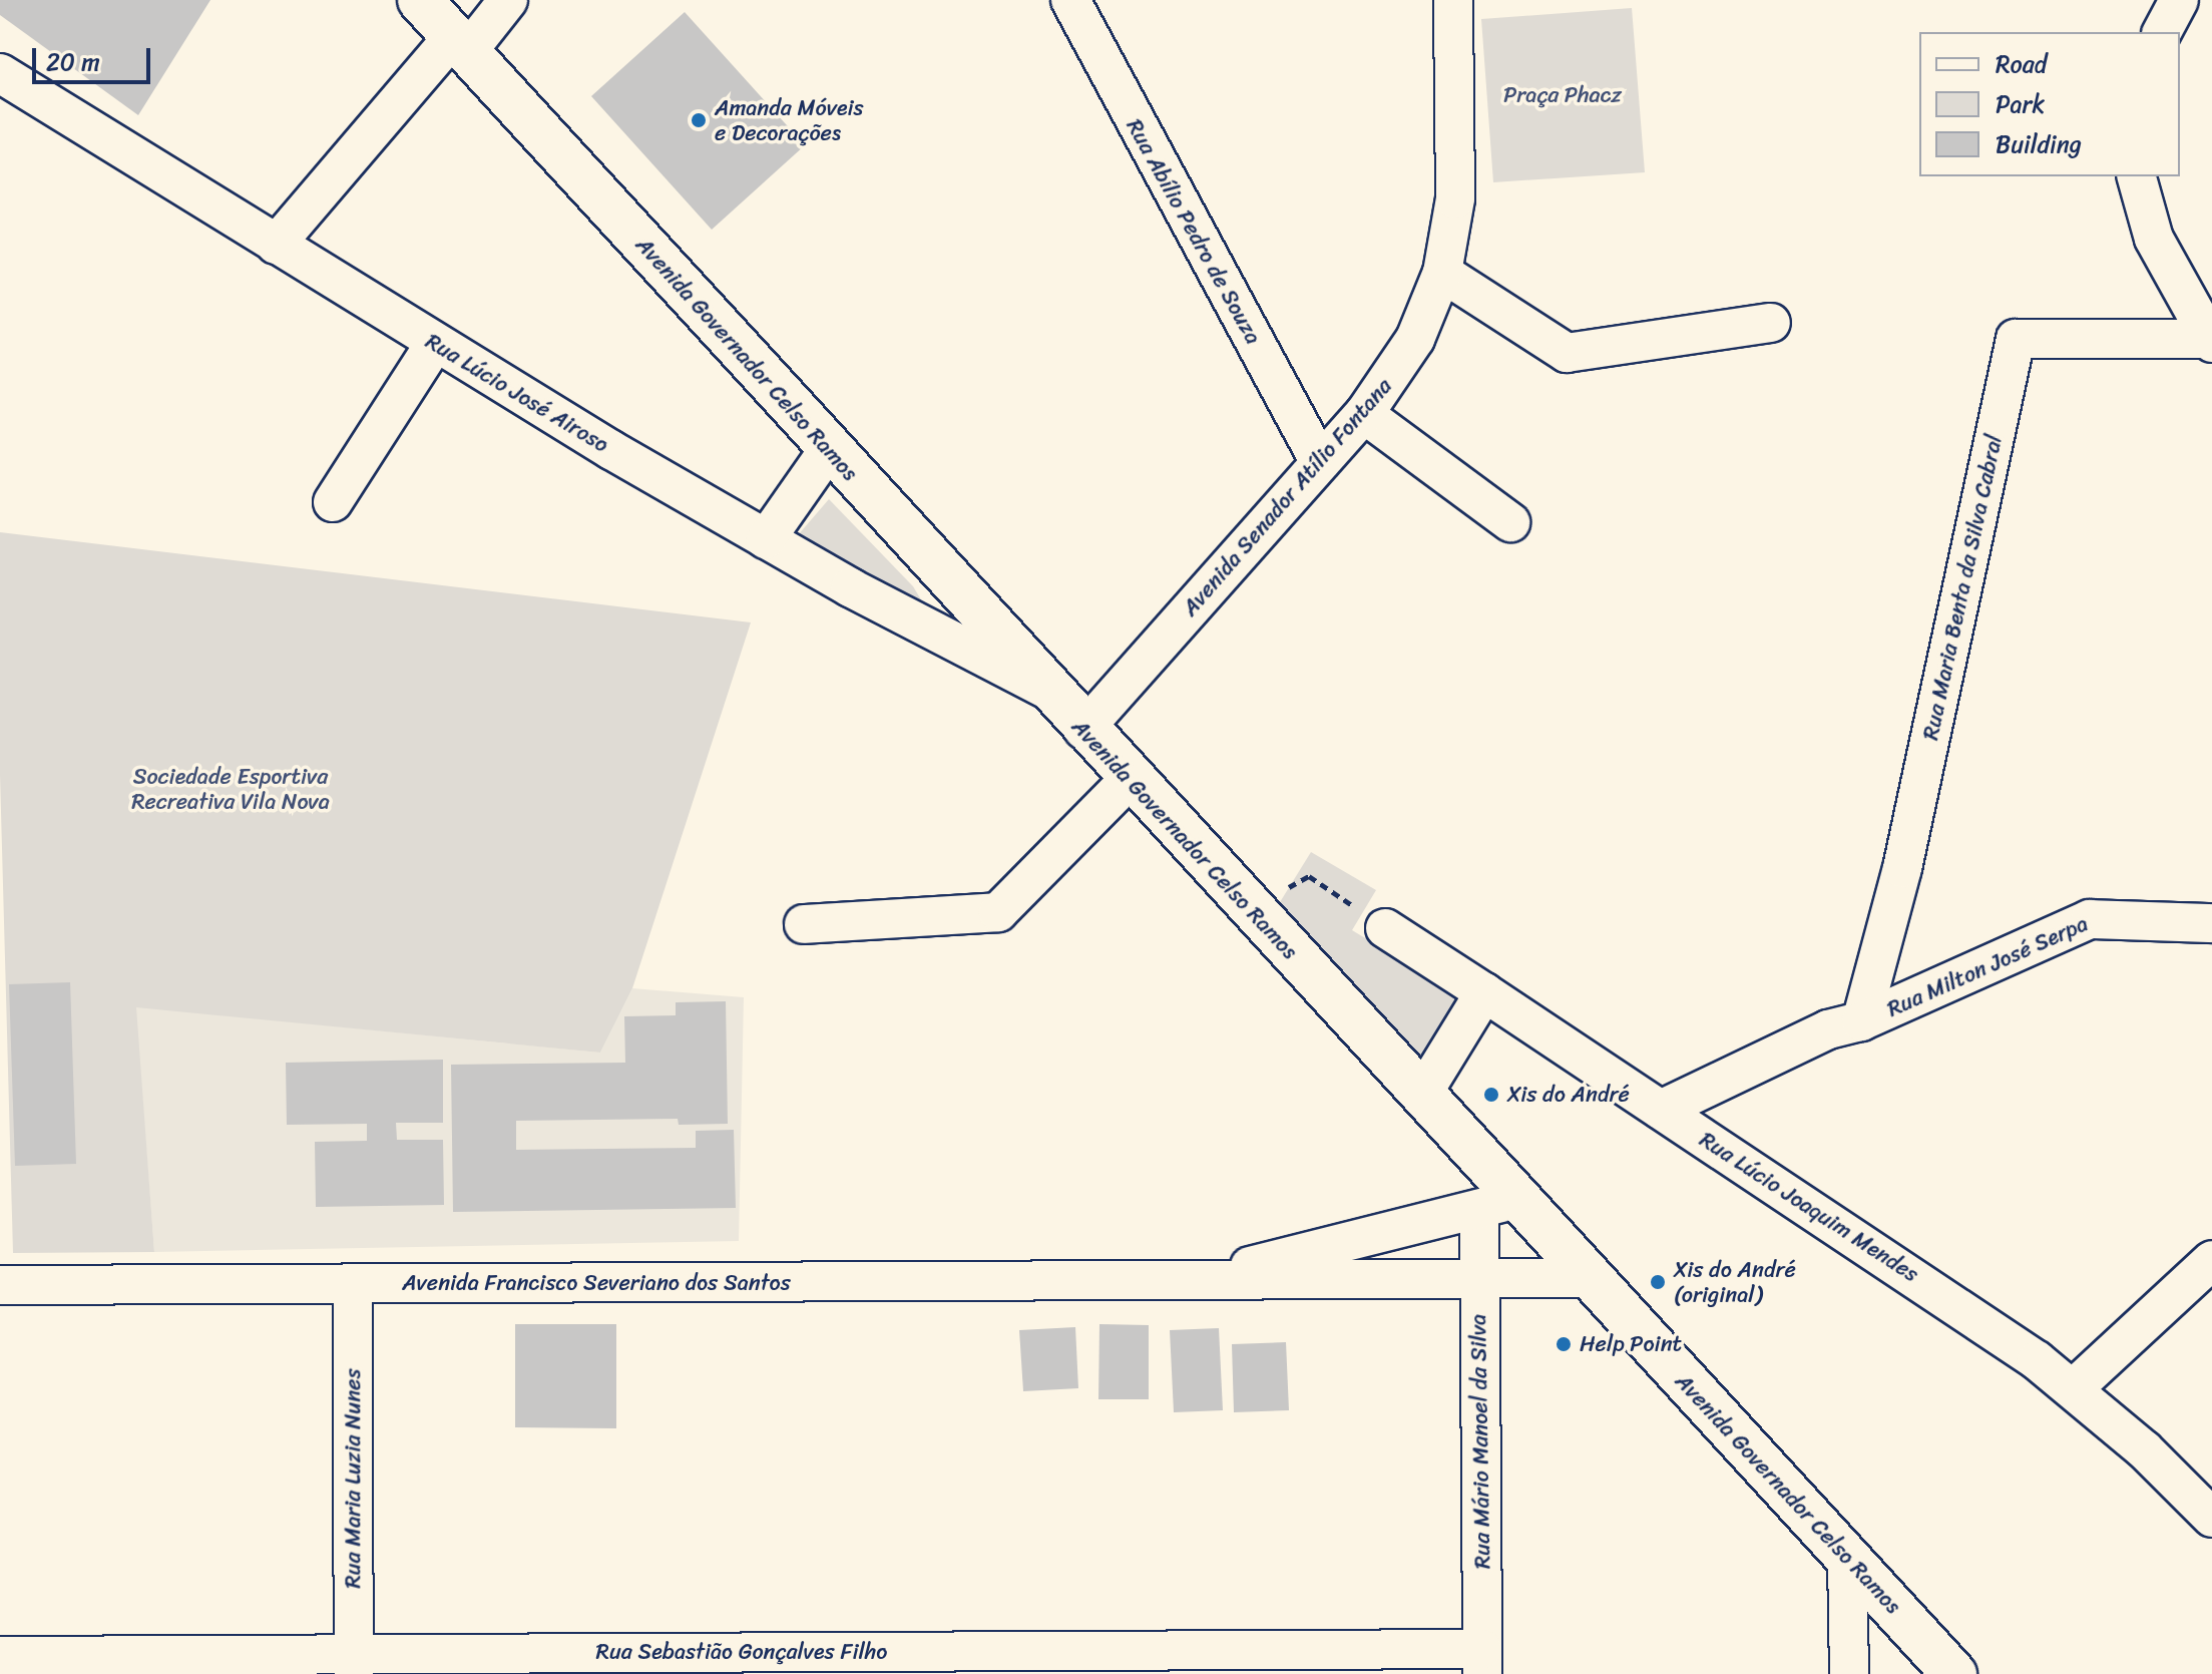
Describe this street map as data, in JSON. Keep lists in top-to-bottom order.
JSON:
{
  "streets": {
    "main road": ["Avenida Governador Celso Ramos"],
    "street": [
      "Rua Abílio Pedro de Souza",
      "Rua Lúcio José Airoso",
      "Avenida Senador Atílio Fontana",
      "Rua Maria Benta da Silva Cabral",
      "Rua Milton José Serpa",
      "Rua Lúcio Joaquim Mendes",
      "Avenida Francisco Severiano dos Santos",
      "Rua Mário Manoel da Silva",
      "Rua Maria Luzia Nunes",
      "Rua Sebastião Gonçalves Filho"
    ]
  },
  "crossings": [
    ["Rua Abílio Pedro de Souza", "Avenida Senador Atílio Fontana"],
    ["Avenida Governador Celso Ramos", "Rua Lúcio José Airoso"],
    ["Avenida Governador Celso Ramos", "Avenida Senador Atílio Fontana"],
    ["Avenida Governador Celso Ramos", "Avenida Francisco Severiano dos Santos"],
    ["Avenida Governador Celso Ramos", "Rua Mário Manoel da Silva"],
    ["Rua Maria Benta da Silva Cabral", "Rua Milton José Serpa"],
    ["Rua Milton José Serpa", "Rua Lúcio Joaquim Mendes"],
    ["Avenida Francisco Severiano dos Santos", "Rua Mário Manoel da Silva"],
    ["Avenida Francisco Severiano dos Santos", "Rua Maria Luzia Nunes"],
    ["Rua Mário Manoel da Silva", "Rua Sebastião Gonçalves Filho"],
    ["Rua Maria Luzia Nunes", "Rua Sebastião Gonçalves Filho"]
  ],
  "parks": ["Praça Phacz", "Sociedade Esportiva Recreativa Vila Nova"],
  "places": [
    "Amanda Móveis e Decorações",
    "Xis do André",
    "Xis do André (original)",
    "Help Point"
  ],
  "legend": ["Road", "Park", "Building"],
  "scale_bar": "20 m"
}
